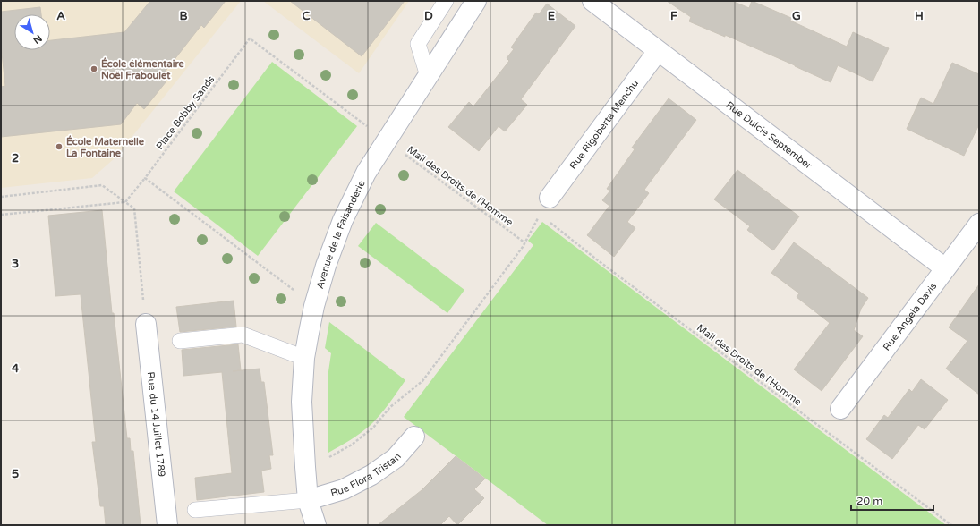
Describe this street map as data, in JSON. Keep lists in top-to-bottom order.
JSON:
{
  "streets": {
    "street": [
      "Rue Rigoberta Menchu",
      "Rue Dulcie September",
      "Avenue de la Faisanderie",
      "Rue Angela Davis",
      "Rue du 14 Juillet 1789",
      "Rue Flora Tristan"
    ],
    "path": ["Place Bobby Sands", "Mail des Droits de l'Homme"]
  },
  "crossings": [
    ["Place Bobby Sands", "Mail des Droits de l'Homme"],
    ["Place Bobby Sands", "Avenue de la Faisanderie"],
    ["Rue Rigoberta Menchu", "Rue Dulcie September"],
    ["Rue Dulcie September", "Rue Angela Davis"],
    ["Mail des Droits de l'Homme", "Avenue de la Faisanderie"],
    ["Avenue de la Faisanderie", "Rue Flora Tristan"]
  ],
  "places": ["École élémentaire Noël Fraboulet", "École Maternelle La Fontaine"],
  "scale_bar": "20 m",
  "north": "bottom right",
  "grid": {
    "columns": [
      "A",
      "B",
      "C",
      "D",
      "E",
      "F",
      "G",
      "H"
    ],
    "rows": [
      "2",
      "3",
      "4",
      "5"
    ]
  }
}
